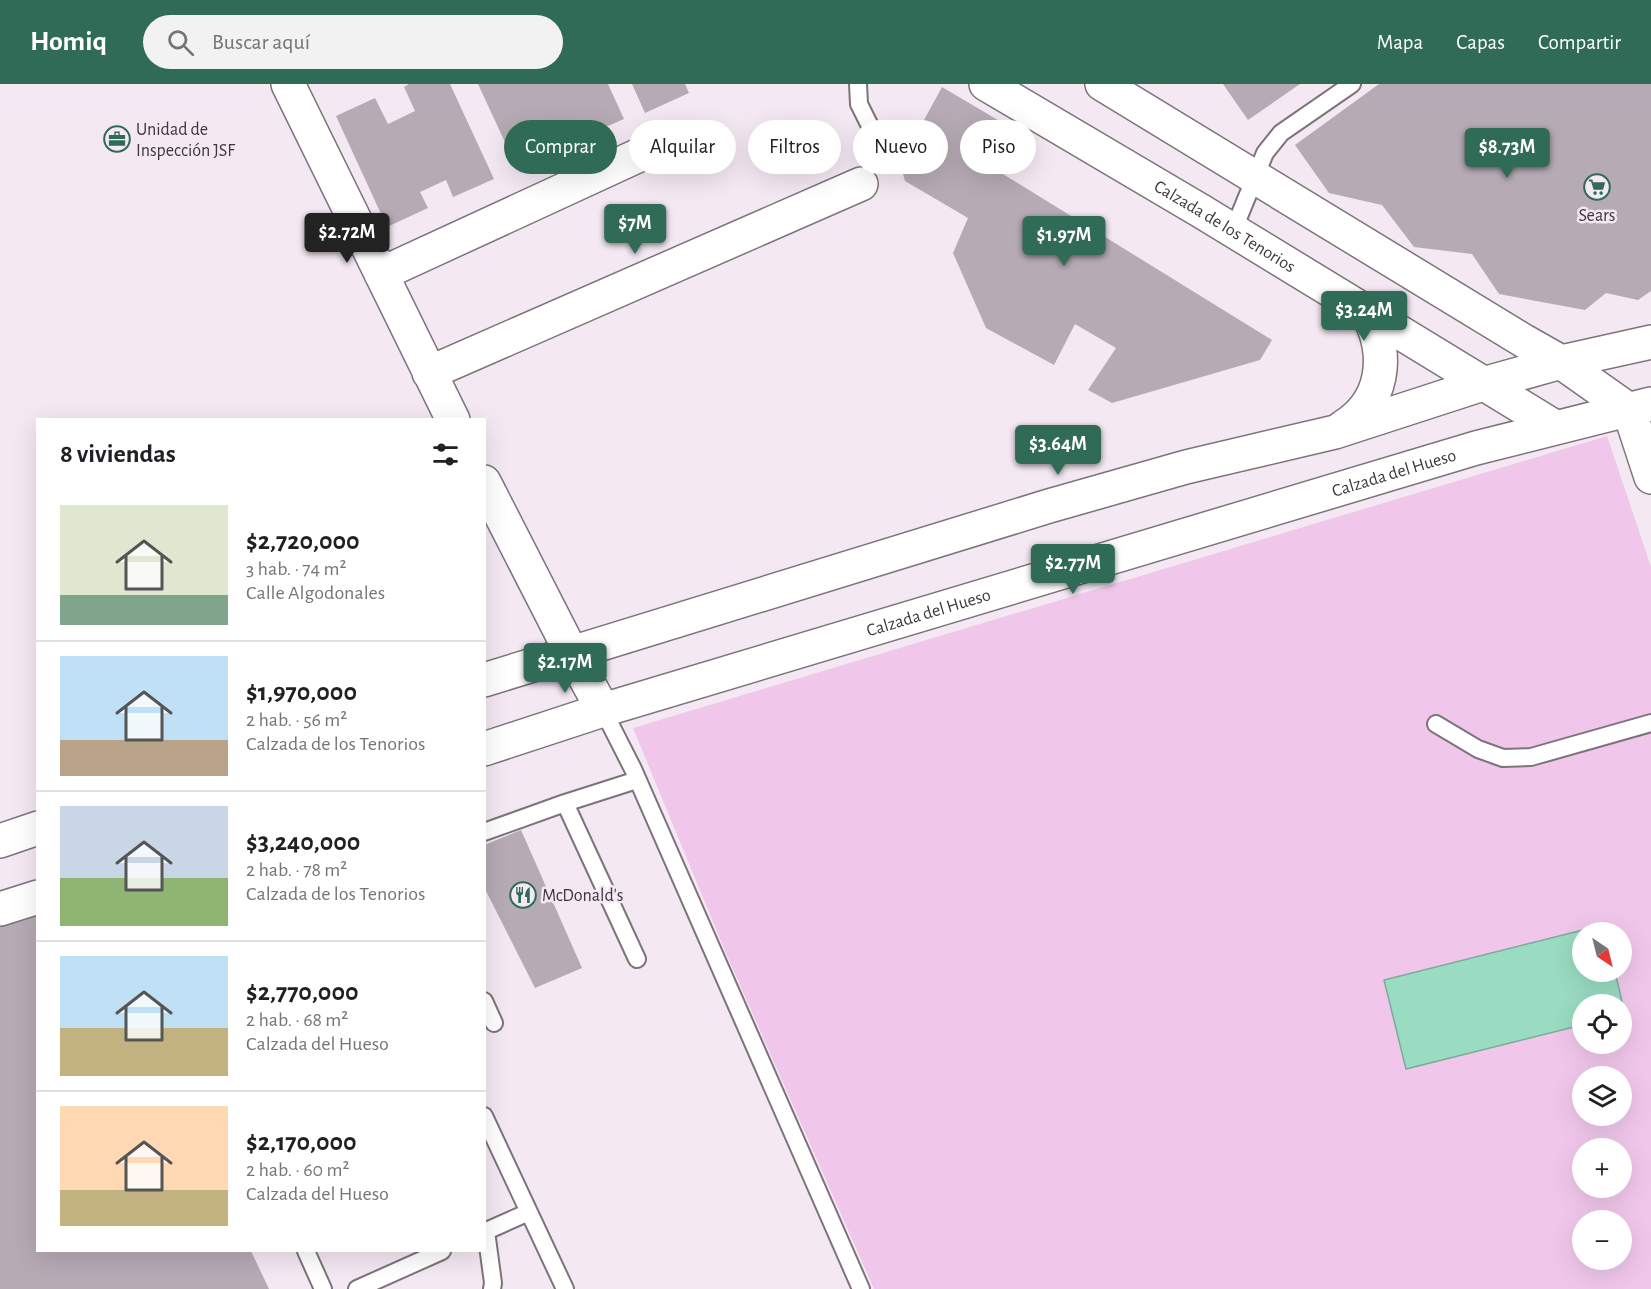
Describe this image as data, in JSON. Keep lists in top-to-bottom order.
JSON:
{
  "streets": {
    "street": ["Calzada de los Tenorios", "Calzada del Hueso"]
  },
  "crossings": [
    ["Calzada de los Tenorios", "Calzada del Hueso"]
  ],
  "places": {
    "office": ["Unidad de Inspección JSF"],
    "supermarket": ["Sears"],
    "restaurant": ["McDonald's"]
  },
  "north": "bottom right",
  "page": {
    "header": "Homiq",
    "search": "Buscar aquí",
    "nav": ["Mapa", "Capas", "Compartir"],
    "chip": [
      "Comprar",
      "Alquilar",
      "Filtros",
      "Nuevo",
      "Piso"
    ],
    "price": [
      "$8.73M",
      "$7M",
      "$2.72M",
      "$1.97M",
      "$3.24M",
      "$3.64M",
      "$2.77M",
      "$2.17M"
    ],
    "heading": "8 viviendas",
    "list": [
      {
        "name": "$2,720,000",
        "note": "3 hab. · 74 m² · Calle Algodonales"
      },
      {
        "name": "$1,970,000",
        "note": "2 hab. · 56 m² · Calzada de los Tenorios"
      },
      {
        "name": "$3,240,000",
        "note": "2 hab. · 78 m² · Calzada de los Tenorios"
      },
      {
        "name": "$2,770,000",
        "note": "2 hab. · 68 m² · Calzada del Hueso"
      },
      {
        "name": "$2,170,000",
        "note": "2 hab. · 60 m² · Calzada del Hueso"
      }
    ],
    "map_buttons": ["+", "−"]
  }
}
